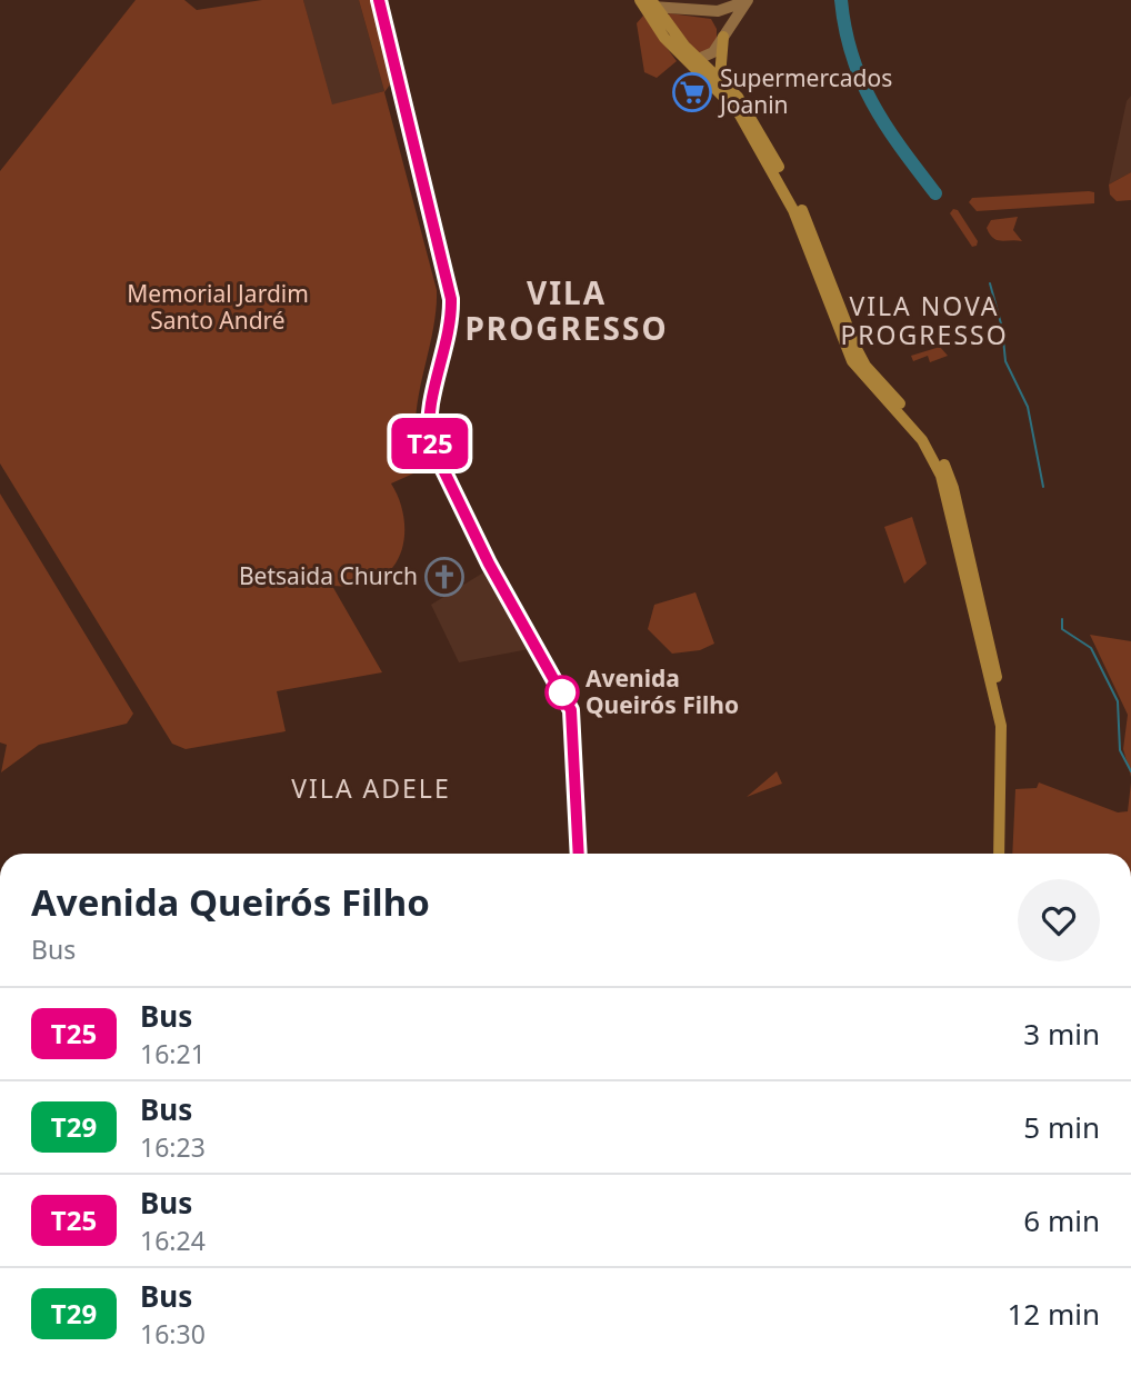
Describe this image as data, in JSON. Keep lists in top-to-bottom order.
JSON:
{
  "districts": ["VILA PROGRESSO", "VILA NOVA PROGRESSO", "VILA ADELE"],
  "parks": ["Memorial Jardim Santo André"],
  "places": {
    "supermarket": ["Supermercados Joanin"],
    "church": ["Betsaida Church"],
    "other": ["Avenida Queirós Filho"]
  },
  "lines": ["bus line T25"],
  "page": {
    "on_map": "T25",
    "heading": ["Avenida Queirós Filho", "Bus"],
    "list": [
      {
        "mark": "T25",
        "name": "Bus",
        "note": "16:21",
        "value": "3 min"
      },
      {
        "mark": "T29",
        "name": "Bus",
        "note": "16:23",
        "value": "5 min"
      },
      {
        "mark": "T25",
        "name": "Bus",
        "note": "16:24",
        "value": "6 min"
      },
      {
        "mark": "T29",
        "name": "Bus",
        "note": "16:30",
        "value": "12 min"
      }
    ]
  }
}
